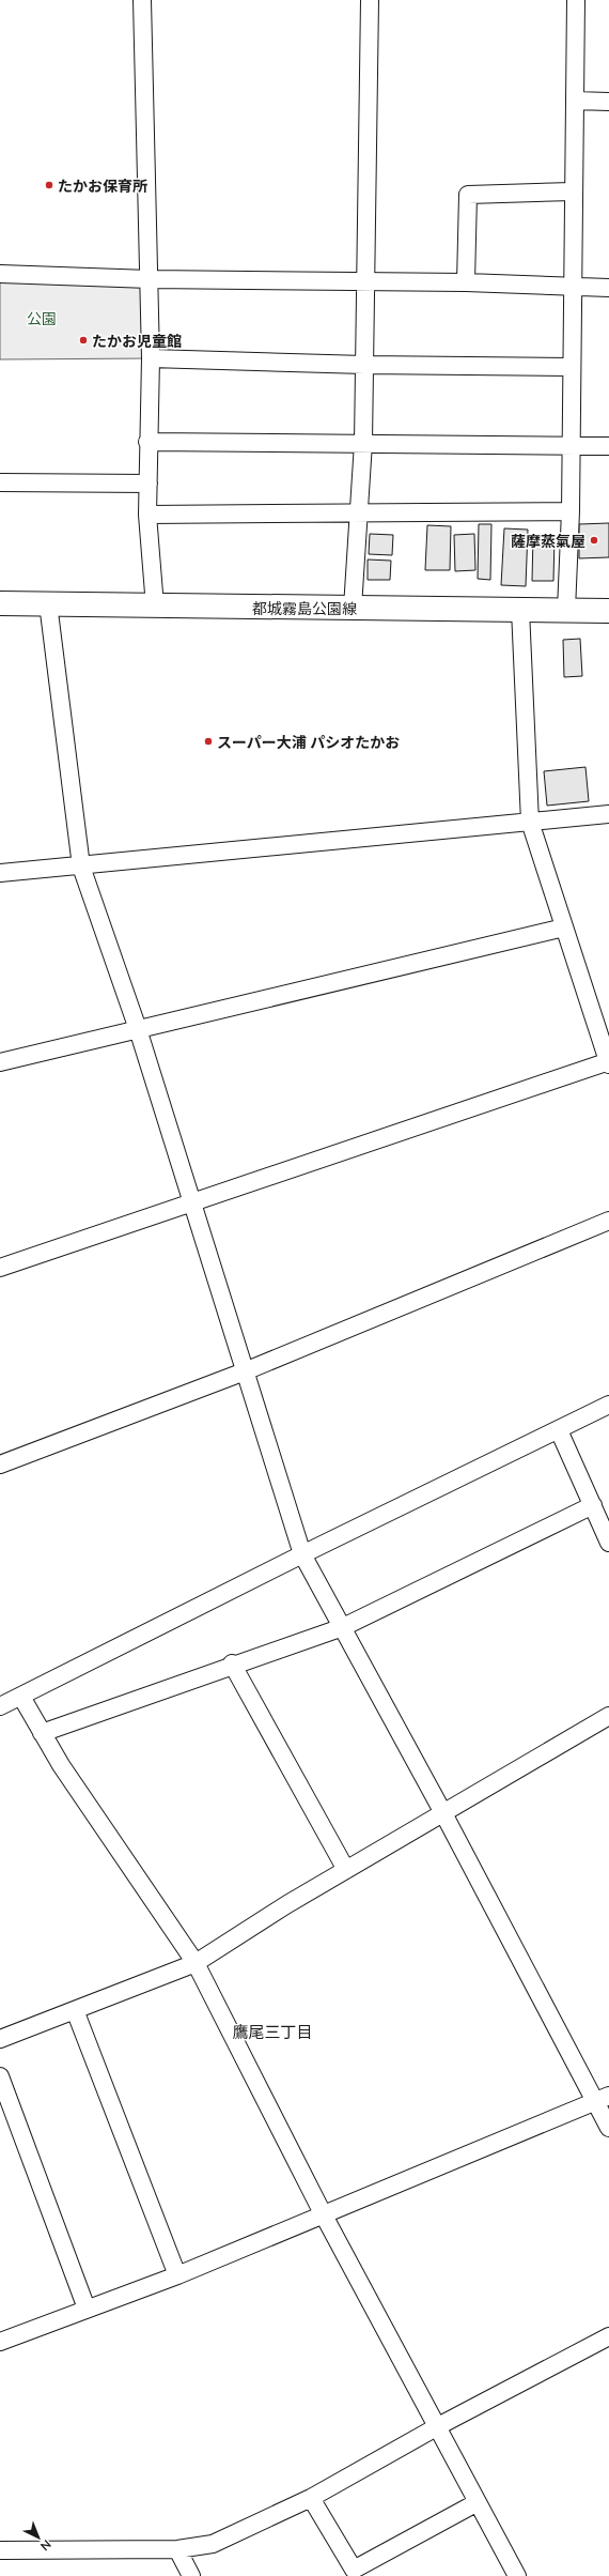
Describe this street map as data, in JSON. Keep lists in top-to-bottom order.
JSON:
{
  "streets": {
    "main road": ["都城霧島公園線"]
  },
  "districts": ["鷹尾三丁目"],
  "parks": ["公園"],
  "places": [
    "たかお保育所",
    "たかお児童館",
    "薩摩蒸氣屋",
    "スーパー大浦 パシオたかお"
  ],
  "north": "bottom right"
}
